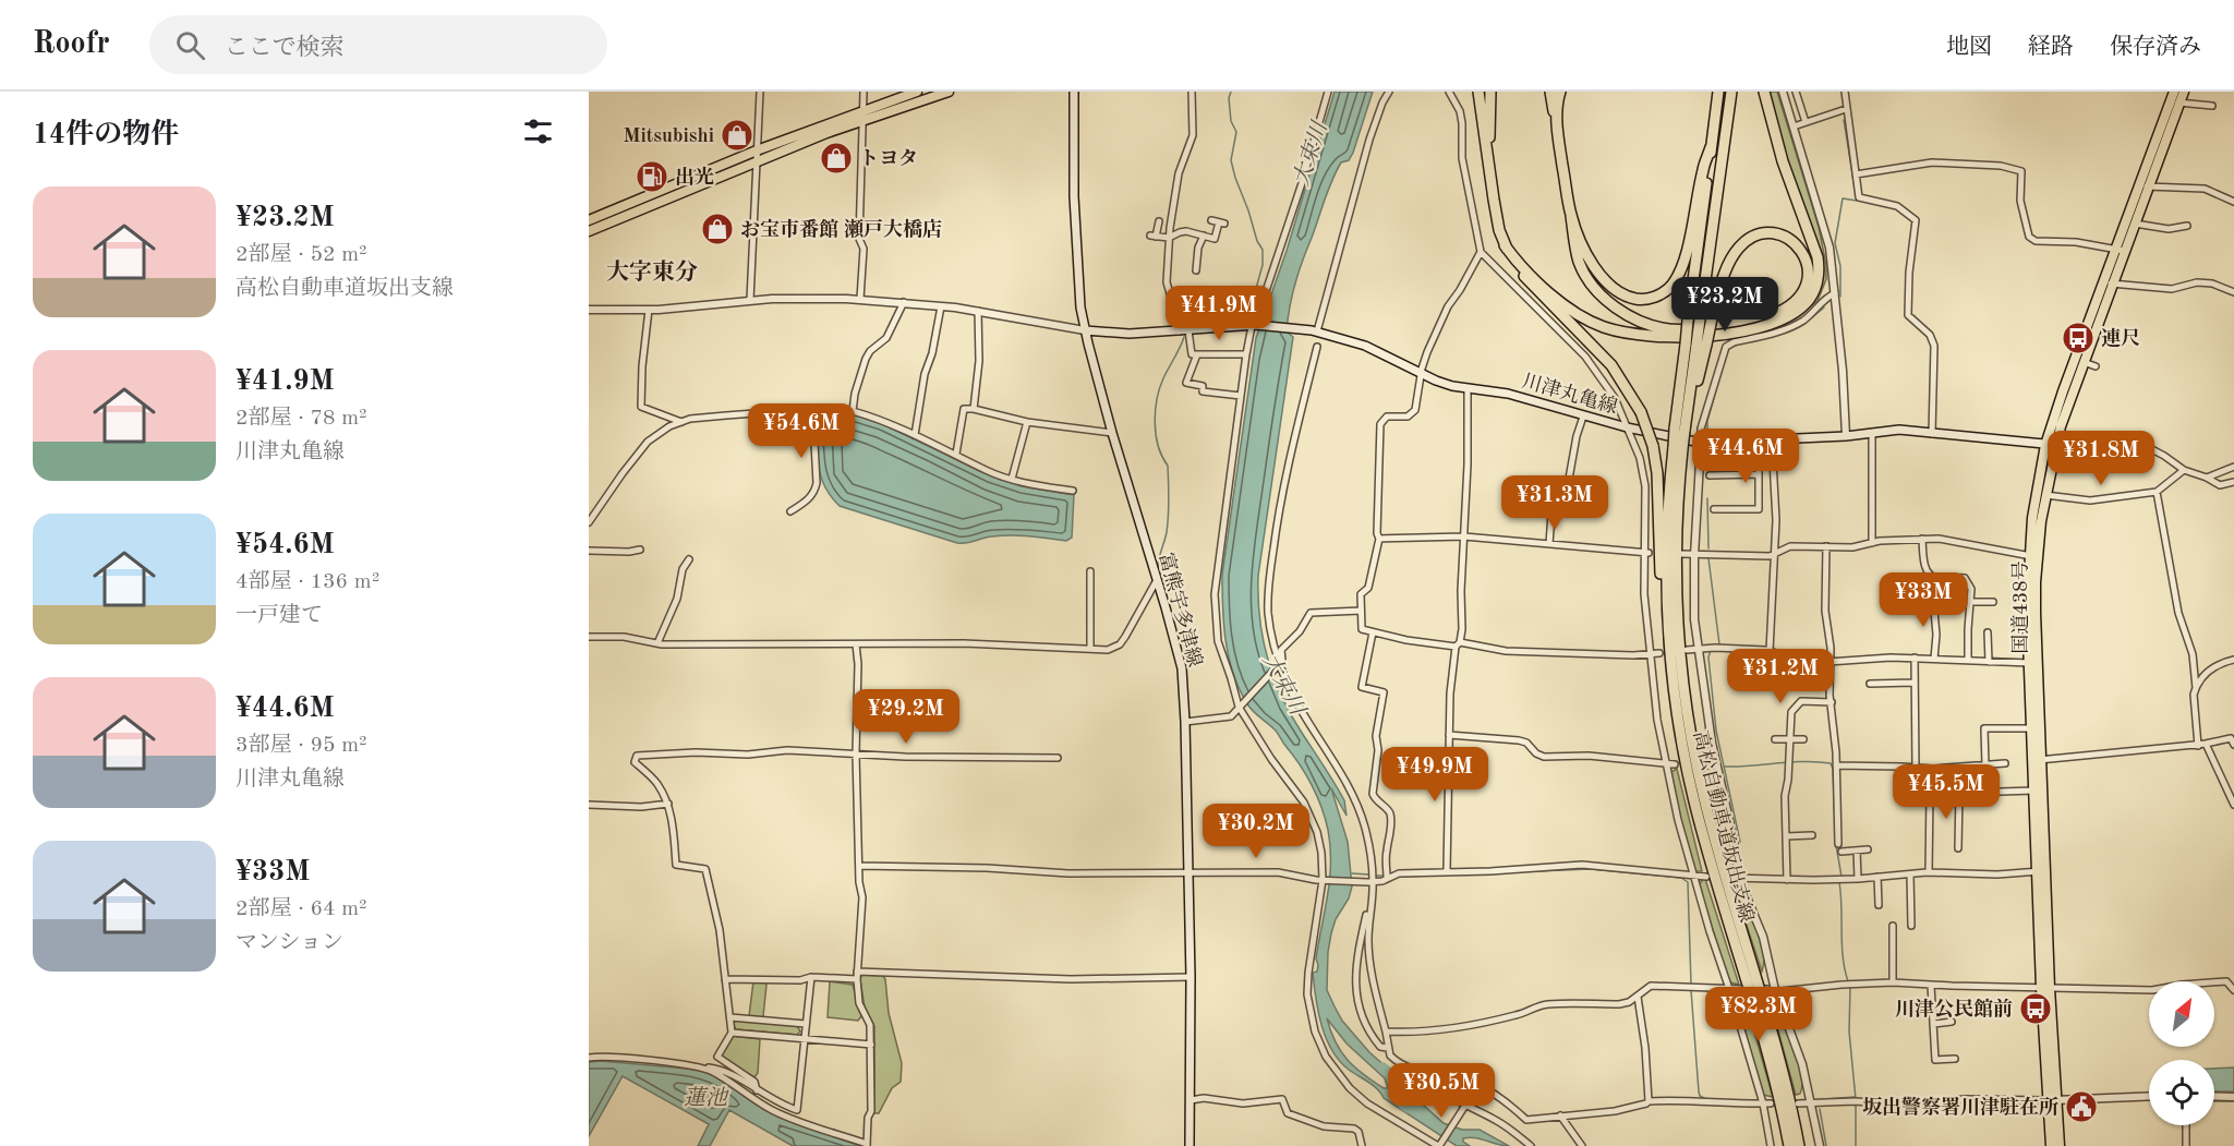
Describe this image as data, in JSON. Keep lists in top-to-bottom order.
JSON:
{
  "streets": {
    "highway": ["国道438号", "高松自動車道坂出支線"],
    "main road": ["川津丸亀線", "富熊宇多津線"]
  },
  "crossings": [
    ["川津丸亀線", "国道438号"],
    ["川津丸亀線", "富熊宇多津線"]
  ],
  "districts": ["大字東分"],
  "water": ["大束川", "蓮池"],
  "places": {
    "shop": ["Mitsubishi", "トヨタ", "お宝市番館 瀬戸大橋店"],
    "fuel station": ["出光"],
    "bus stop": ["連尺", "川津公民館前"],
    "public building": ["坂出警察署川津駐在所"]
  },
  "north": "top right",
  "page": {
    "header": "Roofr",
    "search": "ここで検索",
    "nav": ["地図", "経路", "保存済み"],
    "heading": "14件の物件",
    "list": [
      {
        "name": "¥23.2M",
        "note": "2部屋 · 52 m² · 高松自動車道坂出支線"
      },
      {
        "name": "¥41.9M",
        "note": "2部屋 · 78 m² · 川津丸亀線"
      },
      {
        "name": "¥54.6M",
        "note": "4部屋 · 136 m² · 一戸建て"
      },
      {
        "name": "¥44.6M",
        "note": "3部屋 · 95 m² · 川津丸亀線"
      },
      {
        "name": "¥33M",
        "note": "2部屋 · 64 m² · マンション"
      }
    ],
    "price": [
      "¥23.2M",
      "¥41.9M",
      "¥54.6M",
      "¥44.6M",
      "¥31.8M",
      "¥31.3M",
      "¥33M",
      "¥31.2M",
      "¥29.2M",
      "¥49.9M",
      "¥45.5M",
      "¥30.2M",
      "¥82.3M",
      "¥30.5M"
    ]
  }
}
